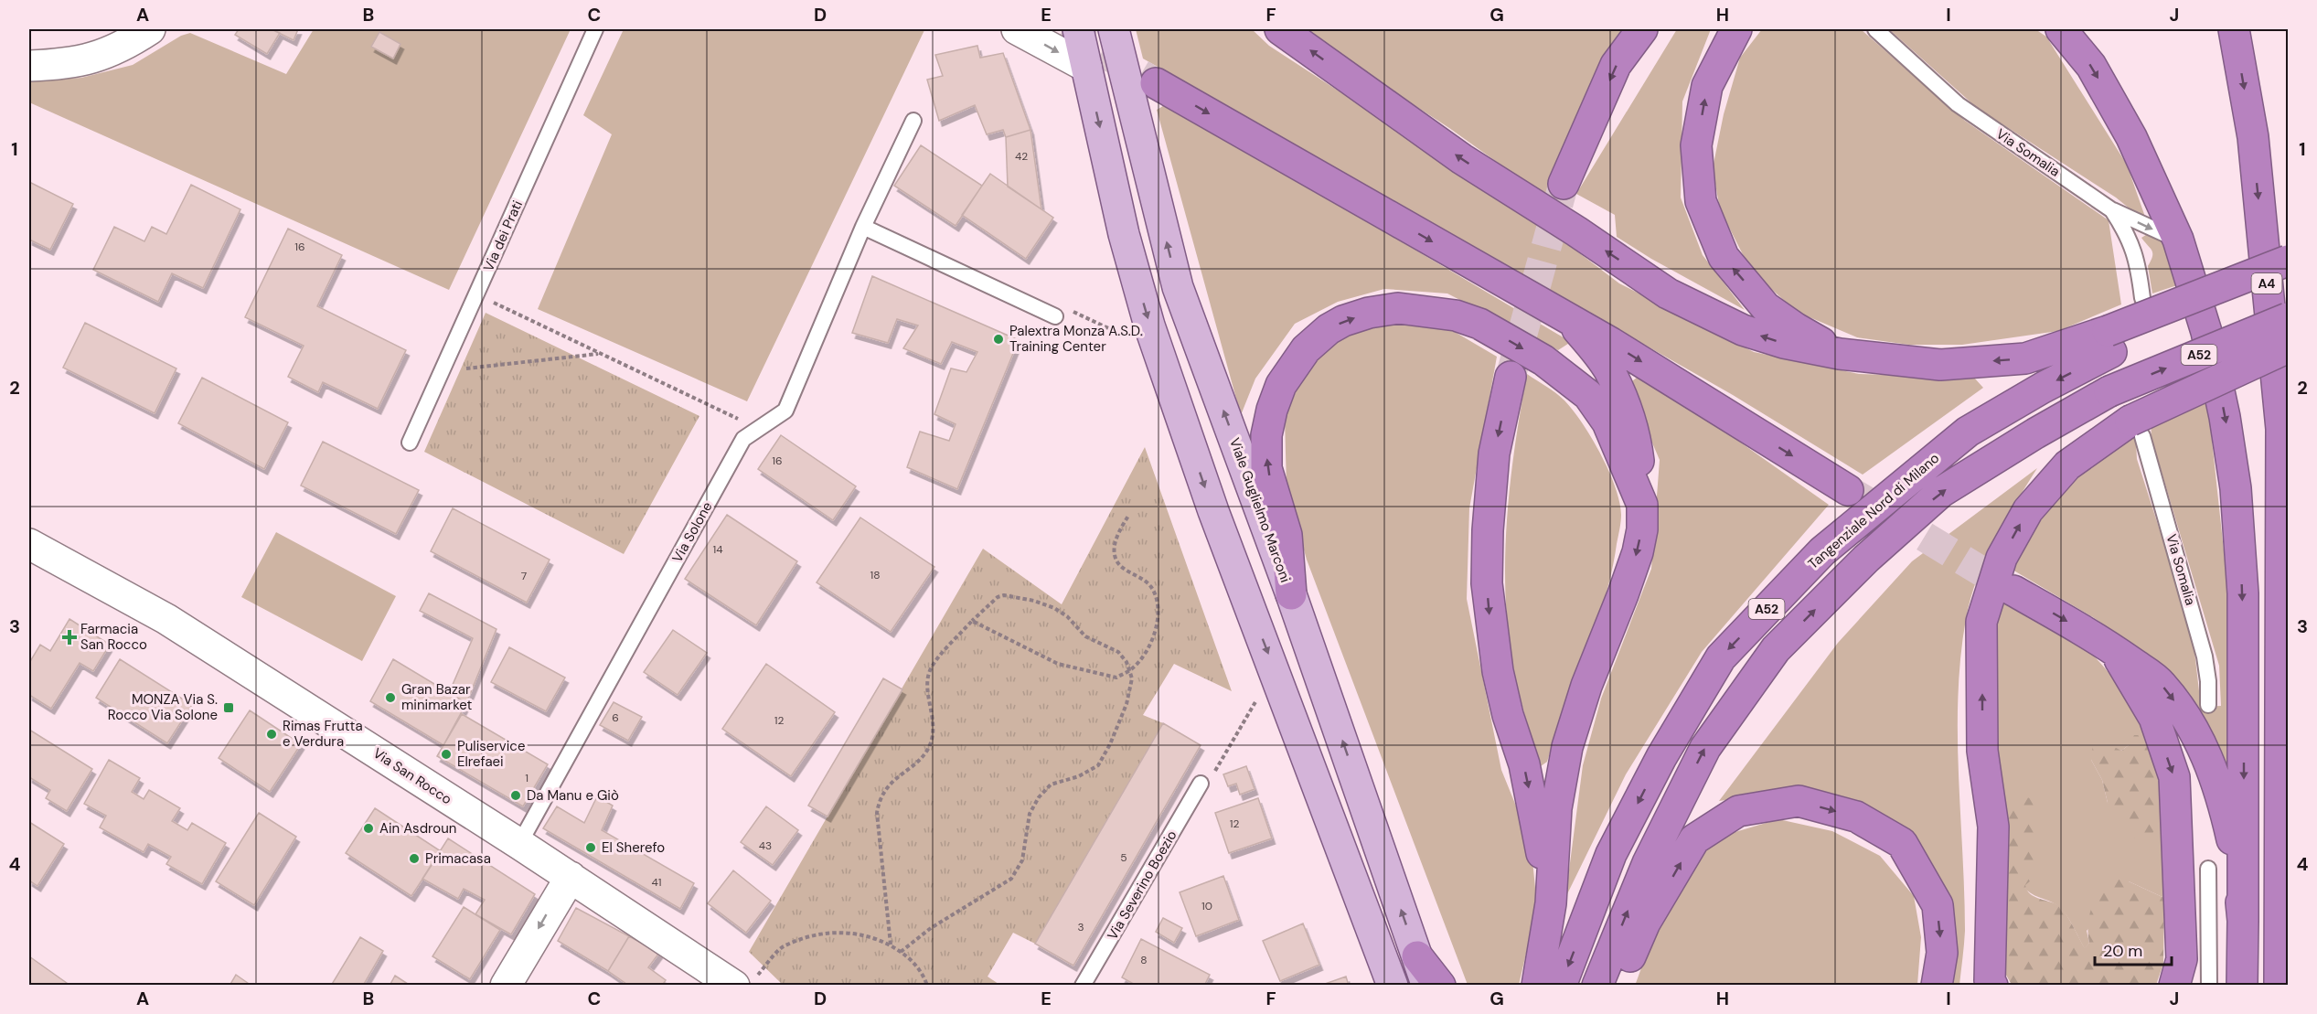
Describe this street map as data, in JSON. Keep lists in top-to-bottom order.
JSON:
{
  "streets": {
    "highway": ["A4", "A52", "Tangenziale Nord di Milano"],
    "main road": ["Viale Guglielmo Marconi"],
    "street": ["Via San Rocco"],
    "lane": [
      "Via Somalia",
      "Via dei Prati",
      "Via Solone",
      "Via Severino Boezio"
    ]
  },
  "crossings": [
    ["Via Solone", "Via San Rocco"]
  ],
  "places": {
    "other": [
      "Palextra Monza A.S.D. Training Center",
      "Gran Bazar minimarket",
      "Rimas Frutta e Verdura",
      "Puliservice Elrefaei",
      "Da Manu e Giò",
      "Ain Asdroun",
      "El Sherefo",
      "Primacasa"
    ],
    "health": ["Farmacia San Rocco"],
    "transit": ["MONZA Via S. Rocco Via Solone"]
  },
  "house_numbers": [
    "42",
    "16",
    "16",
    "14",
    "18",
    "7",
    "6",
    "12",
    "1",
    "12",
    "43",
    "5",
    "41",
    "10",
    "3",
    "8"
  ],
  "scale_bar": "20 m",
  "grid": {
    "columns": [
      "A",
      "B",
      "C",
      "D",
      "E",
      "F",
      "G",
      "H",
      "I",
      "J"
    ],
    "rows": [
      "1",
      "2",
      "3",
      "4"
    ]
  }
}
